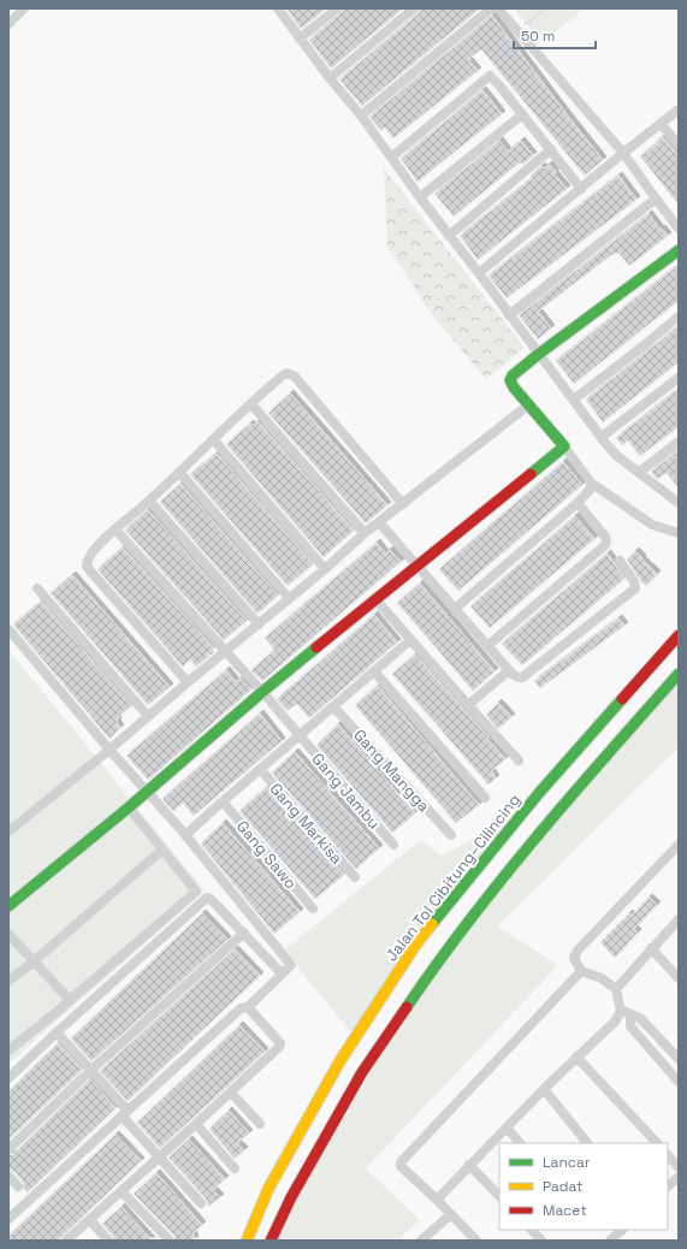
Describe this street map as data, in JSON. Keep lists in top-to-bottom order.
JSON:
{
  "streets": {
    "main road": ["Jalan Tol Cibitung–Cilincing"],
    "street": [
      "Gang Mangga",
      "Gang Jambu",
      "Gang Markisa",
      "Gang Sawo"
    ]
  },
  "legend": ["Lancar", "Padat", "Macet"],
  "scale_bar": "50 m"
}
